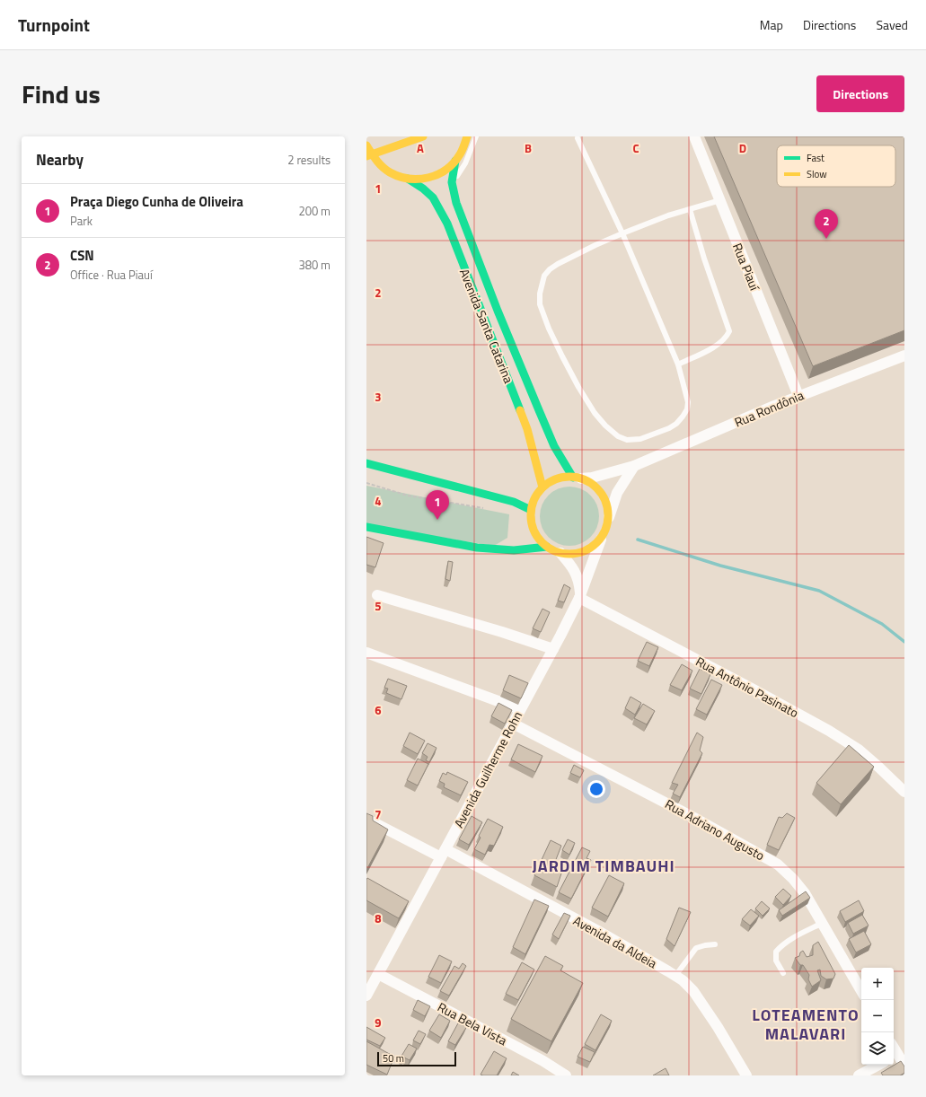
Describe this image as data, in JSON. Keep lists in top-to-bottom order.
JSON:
{
  "streets": {
    "street": [
      "Rua Piauí",
      "Avenida Santa Catarina",
      "Rua Rondônia",
      "Rua Antônio Pasinato",
      "Avenida Guilherme Rohn",
      "Rua Adriano Augusto",
      "Avenida da Aldeia",
      "Rua Bela Vista"
    ]
  },
  "crossings": [
    ["Rua Piauí", "Rua Rondônia"],
    ["Avenida Santa Catarina", "Rua Rondônia"],
    ["Avenida Santa Catarina", "Avenida Guilherme Rohn"],
    ["Rua Rondônia", "Avenida Guilherme Rohn"],
    ["Rua Antônio Pasinato", "Avenida Guilherme Rohn"],
    ["Avenida Guilherme Rohn", "Rua Adriano Augusto"],
    ["Avenida Guilherme Rohn", "Avenida da Aldeia"],
    ["Avenida Guilherme Rohn", "Rua Bela Vista"]
  ],
  "districts": ["JARDIM TIMBAUHI", "LOTEAMENTO MALAVARI"],
  "legend": ["Fast", "Slow"],
  "scale_bar": "50 m",
  "page": {
    "header": "Turnpoint",
    "nav": ["Map", "Directions", "Saved"],
    "title": "Find us",
    "buttons": "Directions",
    "heading": ["Nearby", "2 results"],
    "list": [
      {
        "mark": "1",
        "name": "Praça Diego Cunha de Oliveira",
        "note": "Park",
        "value": "200 m"
      },
      {
        "mark": "2",
        "name": "CSN",
        "note": "Office · Rua Piauí",
        "value": "380 m"
      }
    ],
    "pins": ["2", "1"],
    "map_buttons": ["+", "−"],
    "scale": "50 m"
  },
  "grid": {
    "columns": [
      "A",
      "B",
      "C",
      "D"
    ],
    "rows": [
      "1",
      "2",
      "3",
      "4",
      "5",
      "6",
      "7",
      "8",
      "9"
    ]
  }
}
